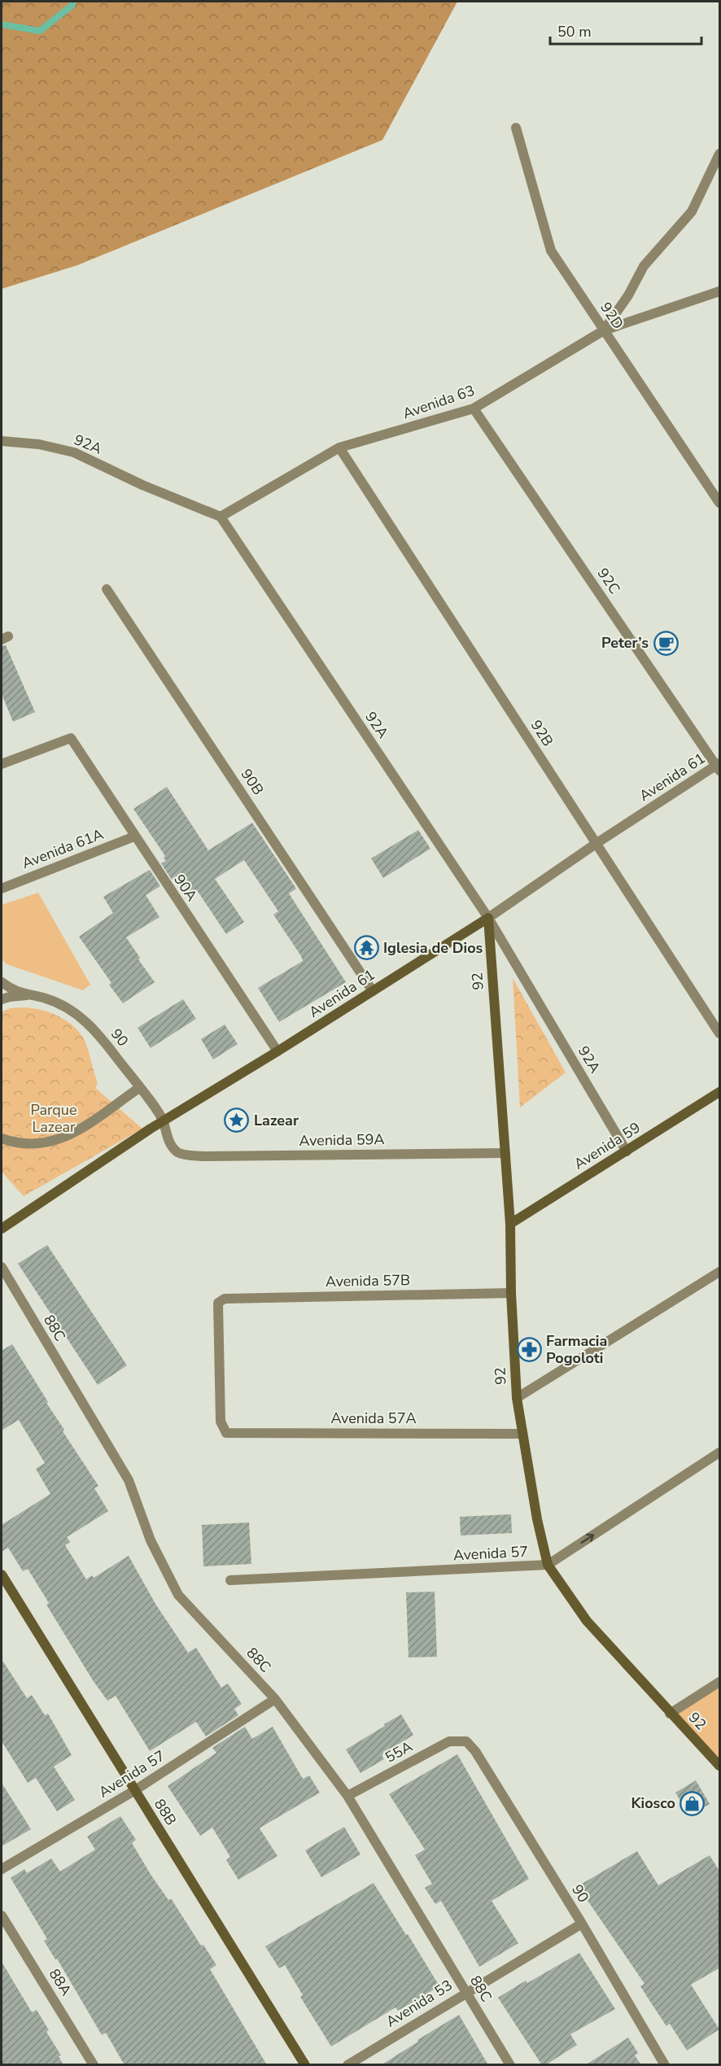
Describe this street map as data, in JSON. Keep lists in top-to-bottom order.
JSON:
{
  "streets": {
    "street": [
      "92D",
      "Avenida 63",
      "92A",
      "92C",
      "92B",
      "Avenida 61",
      "90B",
      "Avenida 61A",
      "90A",
      "92",
      "90",
      "Avenida 59A",
      "Avenida 59",
      "Avenida 57B",
      "88C",
      "Avenida 57A",
      "Avenida 57",
      "55A",
      "88B",
      "88A",
      "Avenida 53"
    ]
  },
  "crossings": [
    ["92D", "Avenida 63"],
    ["Avenida 63", "92A"],
    ["Avenida 63", "92C"],
    ["Avenida 63", "92B"],
    ["92A", "Avenida 61"],
    ["92A", "92"],
    ["92A", "Avenida 59"],
    ["92C", "Avenida 61"],
    ["92B", "Avenida 61"],
    ["Avenida 61", "90B"],
    ["Avenida 61", "90A"],
    ["Avenida 61", "92"],
    ["Avenida 61", "90"],
    ["Avenida 61A", "90A"],
    ["92", "Avenida 59A"],
    ["92", "Avenida 59"],
    ["92", "Avenida 57B"],
    ["92", "Avenida 57A"],
    ["92", "Avenida 57"],
    ["90", "Avenida 59A"],
    ["90", "55A"],
    ["90", "Avenida 53"],
    ["Avenida 57B", "Avenida 57A"],
    ["88C", "Avenida 57"],
    ["88C", "55A"],
    ["88C", "Avenida 53"],
    ["Avenida 57", "88B"]
  ],
  "parks": ["Parque Lazear"],
  "places": {
    "cafe": ["Peter’s"],
    "temple": ["Iglesia de Dios"],
    "place": ["Lazear"],
    "pharmacy": ["Farmacia Pogoloti"],
    "shop": ["Kiosco"]
  },
  "scale_bar": "50 m"
}
